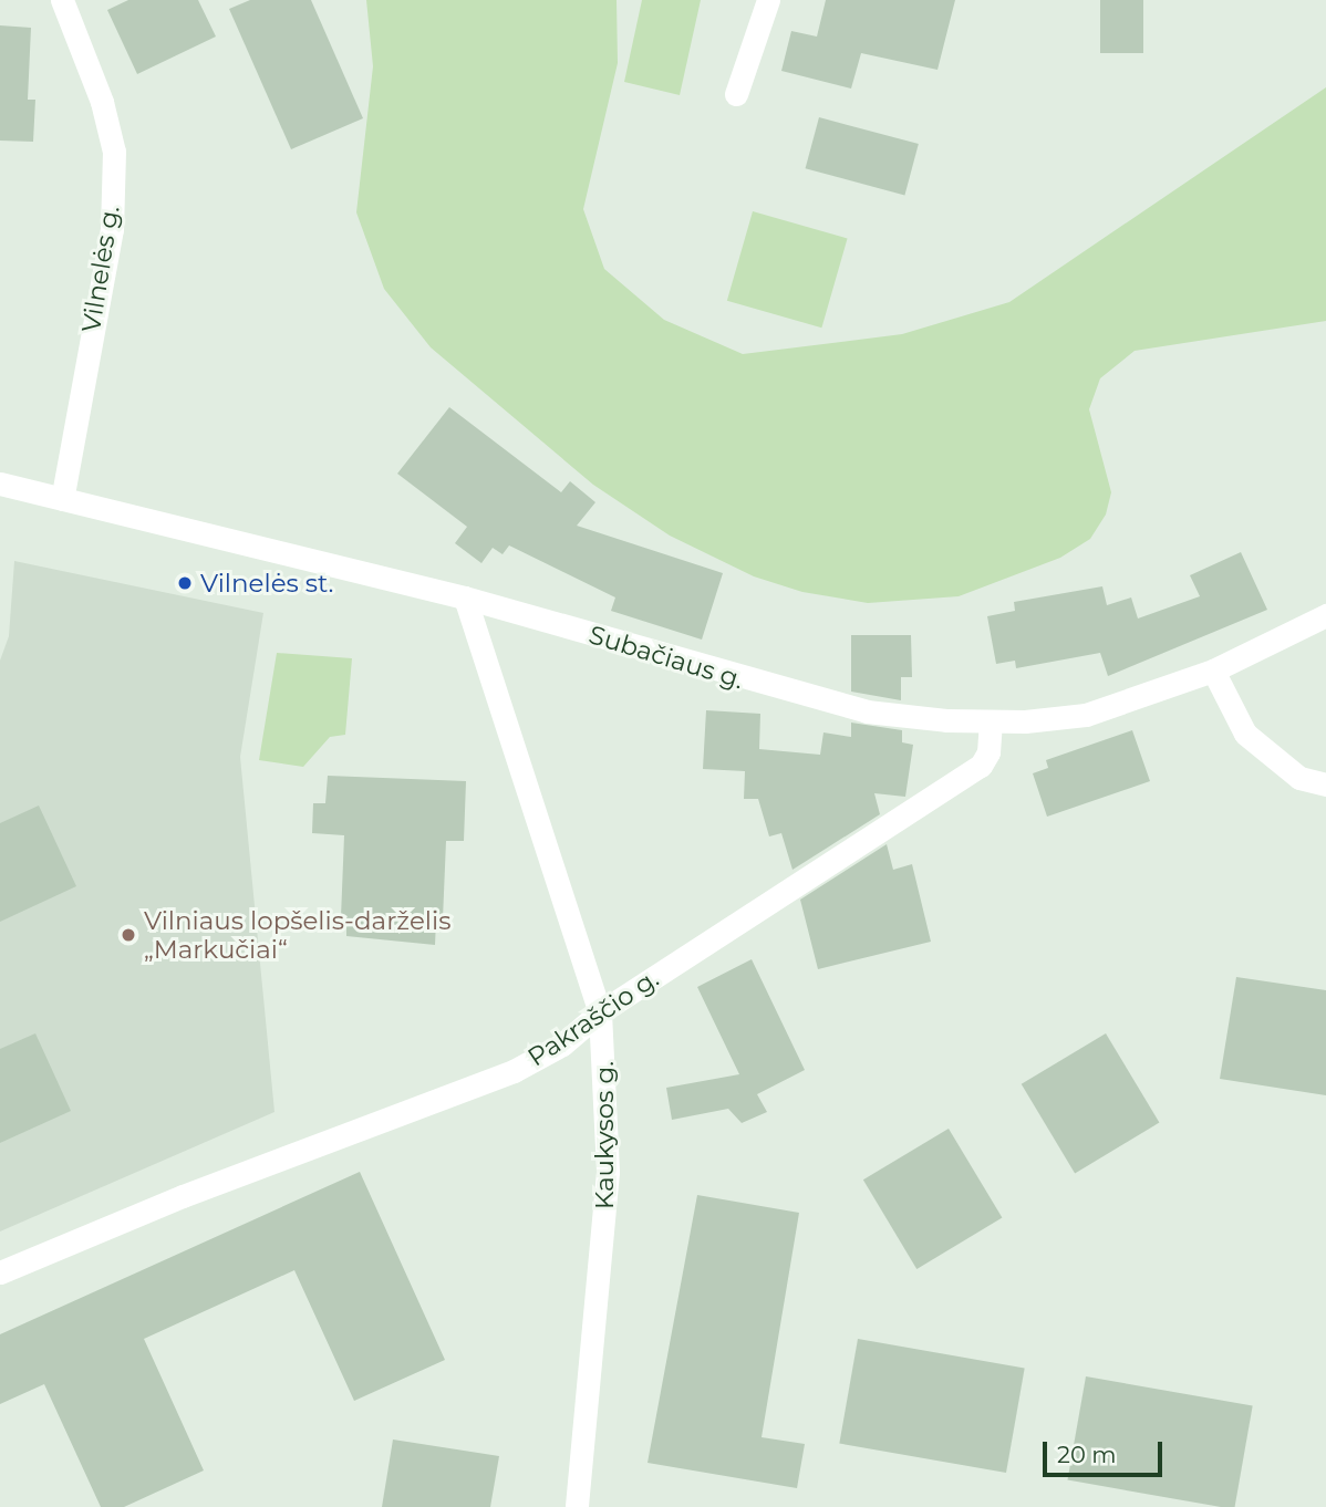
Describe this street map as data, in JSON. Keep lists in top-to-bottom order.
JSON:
{
  "streets": {
    "street": [
      "Vilnelės g.",
      "Subačiaus g.",
      "Pakraščio g.",
      "Kaukysos g."
    ]
  },
  "crossings": [
    ["Vilnelės g.", "Subačiaus g."],
    ["Subačiaus g.", "Pakraščio g."],
    ["Subačiaus g.", "Kaukysos g."],
    ["Pakraščio g.", "Kaukysos g."]
  ],
  "places": ["Vilnelės st.", "Vilniaus lopšelis-darželis „Markučiai“"],
  "scale_bar": "20 m"
}
